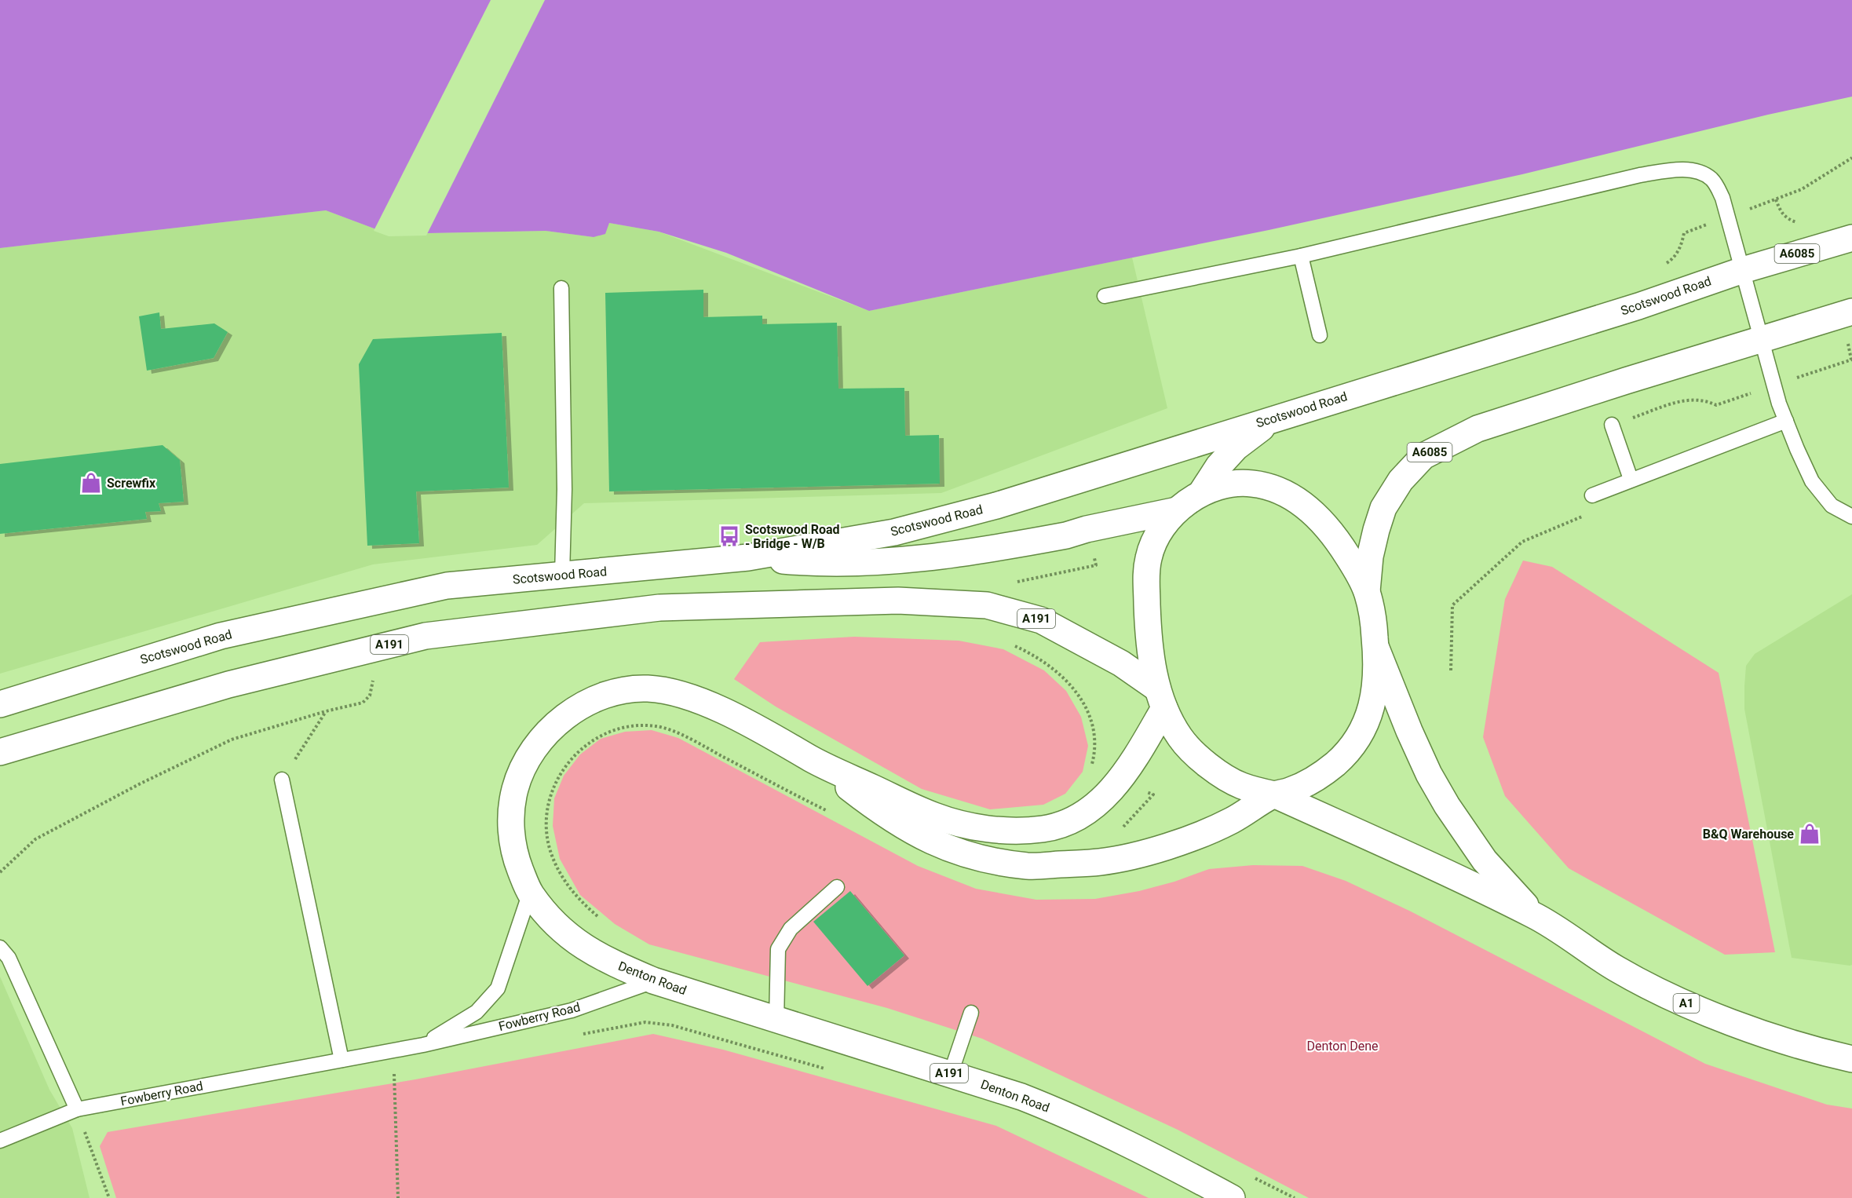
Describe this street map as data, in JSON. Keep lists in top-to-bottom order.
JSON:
{
  "streets": {
    "main road": [
      "A6085",
      "Scotswood Road",
      "A191",
      "Denton Road",
      "A1"
    ],
    "lane": ["Fowberry Road"]
  },
  "crossings": [
    ["A191", "Denton Road"],
    ["A191", "A1"],
    ["Denton Road", "Fowberry Road"]
  ],
  "parks": ["Denton Dene"],
  "places": {
    "shop": ["Screwfix", "B&Q Warehouse"],
    "bus stop": ["Scotswood Road - Bridge - W/B"]
  }
}
